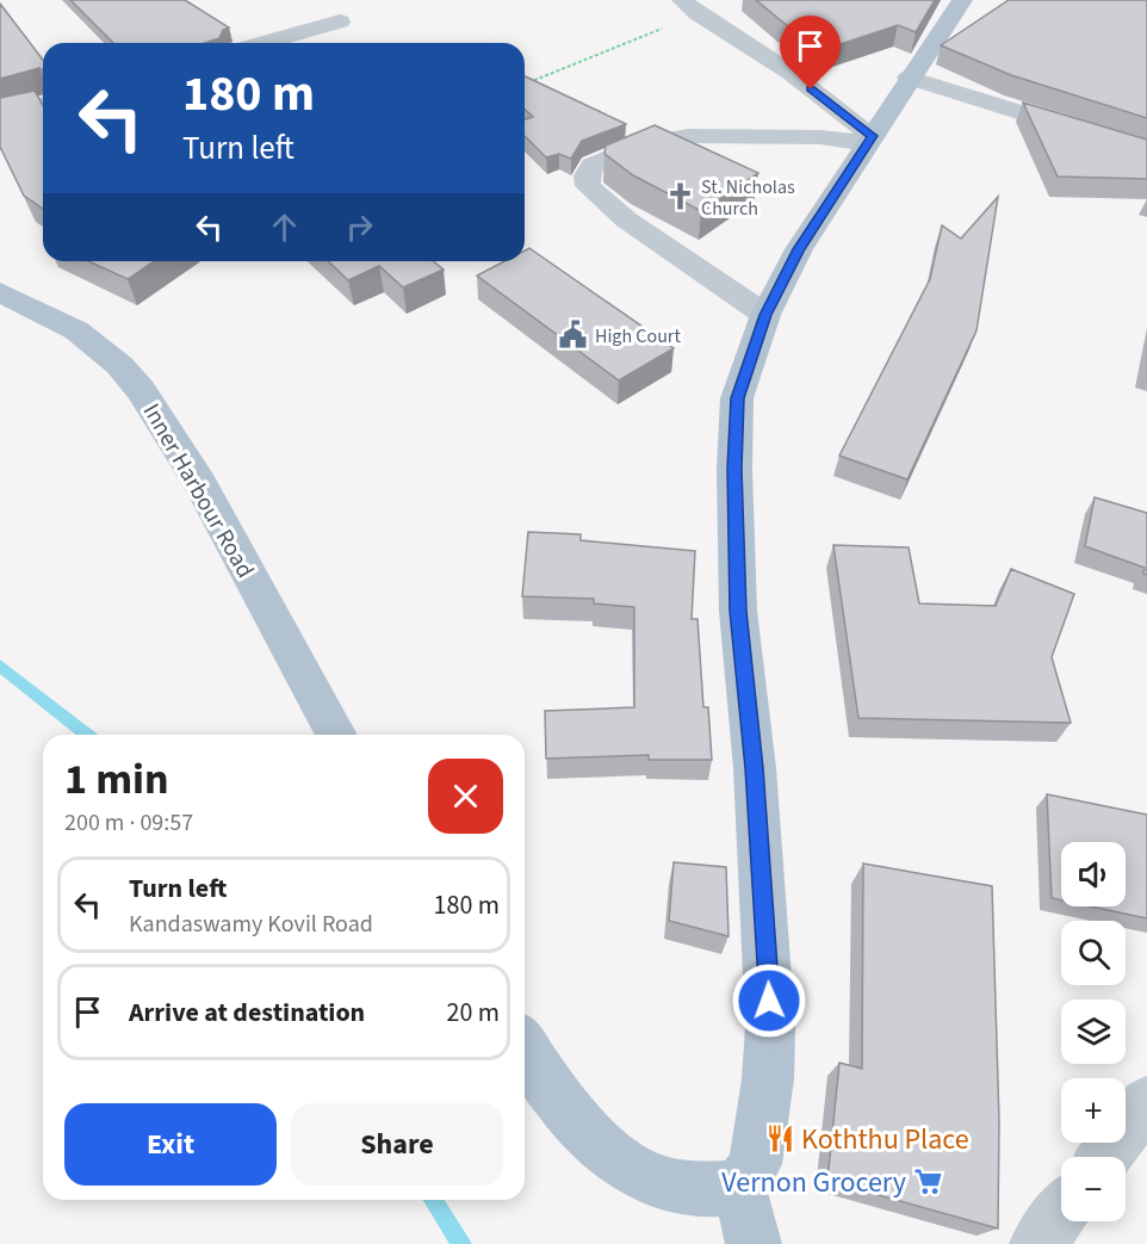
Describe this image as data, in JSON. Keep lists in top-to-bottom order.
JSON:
{
  "streets": {
    "main road": ["Inner Harbour Road"]
  },
  "places": {
    "church": ["St. Nicholas Church"],
    "public building": ["High Court"],
    "restaurant": ["Koththu Place"],
    "supermarket": ["Vernon Grocery"]
  },
  "page": {
    "turn": ["180 m", "Turn left"],
    "heading": ["1 min", "200 m · 09:57"],
    "map_buttons": ["+", "−"],
    "list": [
      {
        "name": "Turn left",
        "note": "Kandaswamy Kovil Road",
        "value": "180 m"
      },
      {
        "name": "Arrive at destination",
        "value": "20 m"
      }
    ],
    "buttons": ["Exit", "Share"]
  }
}
